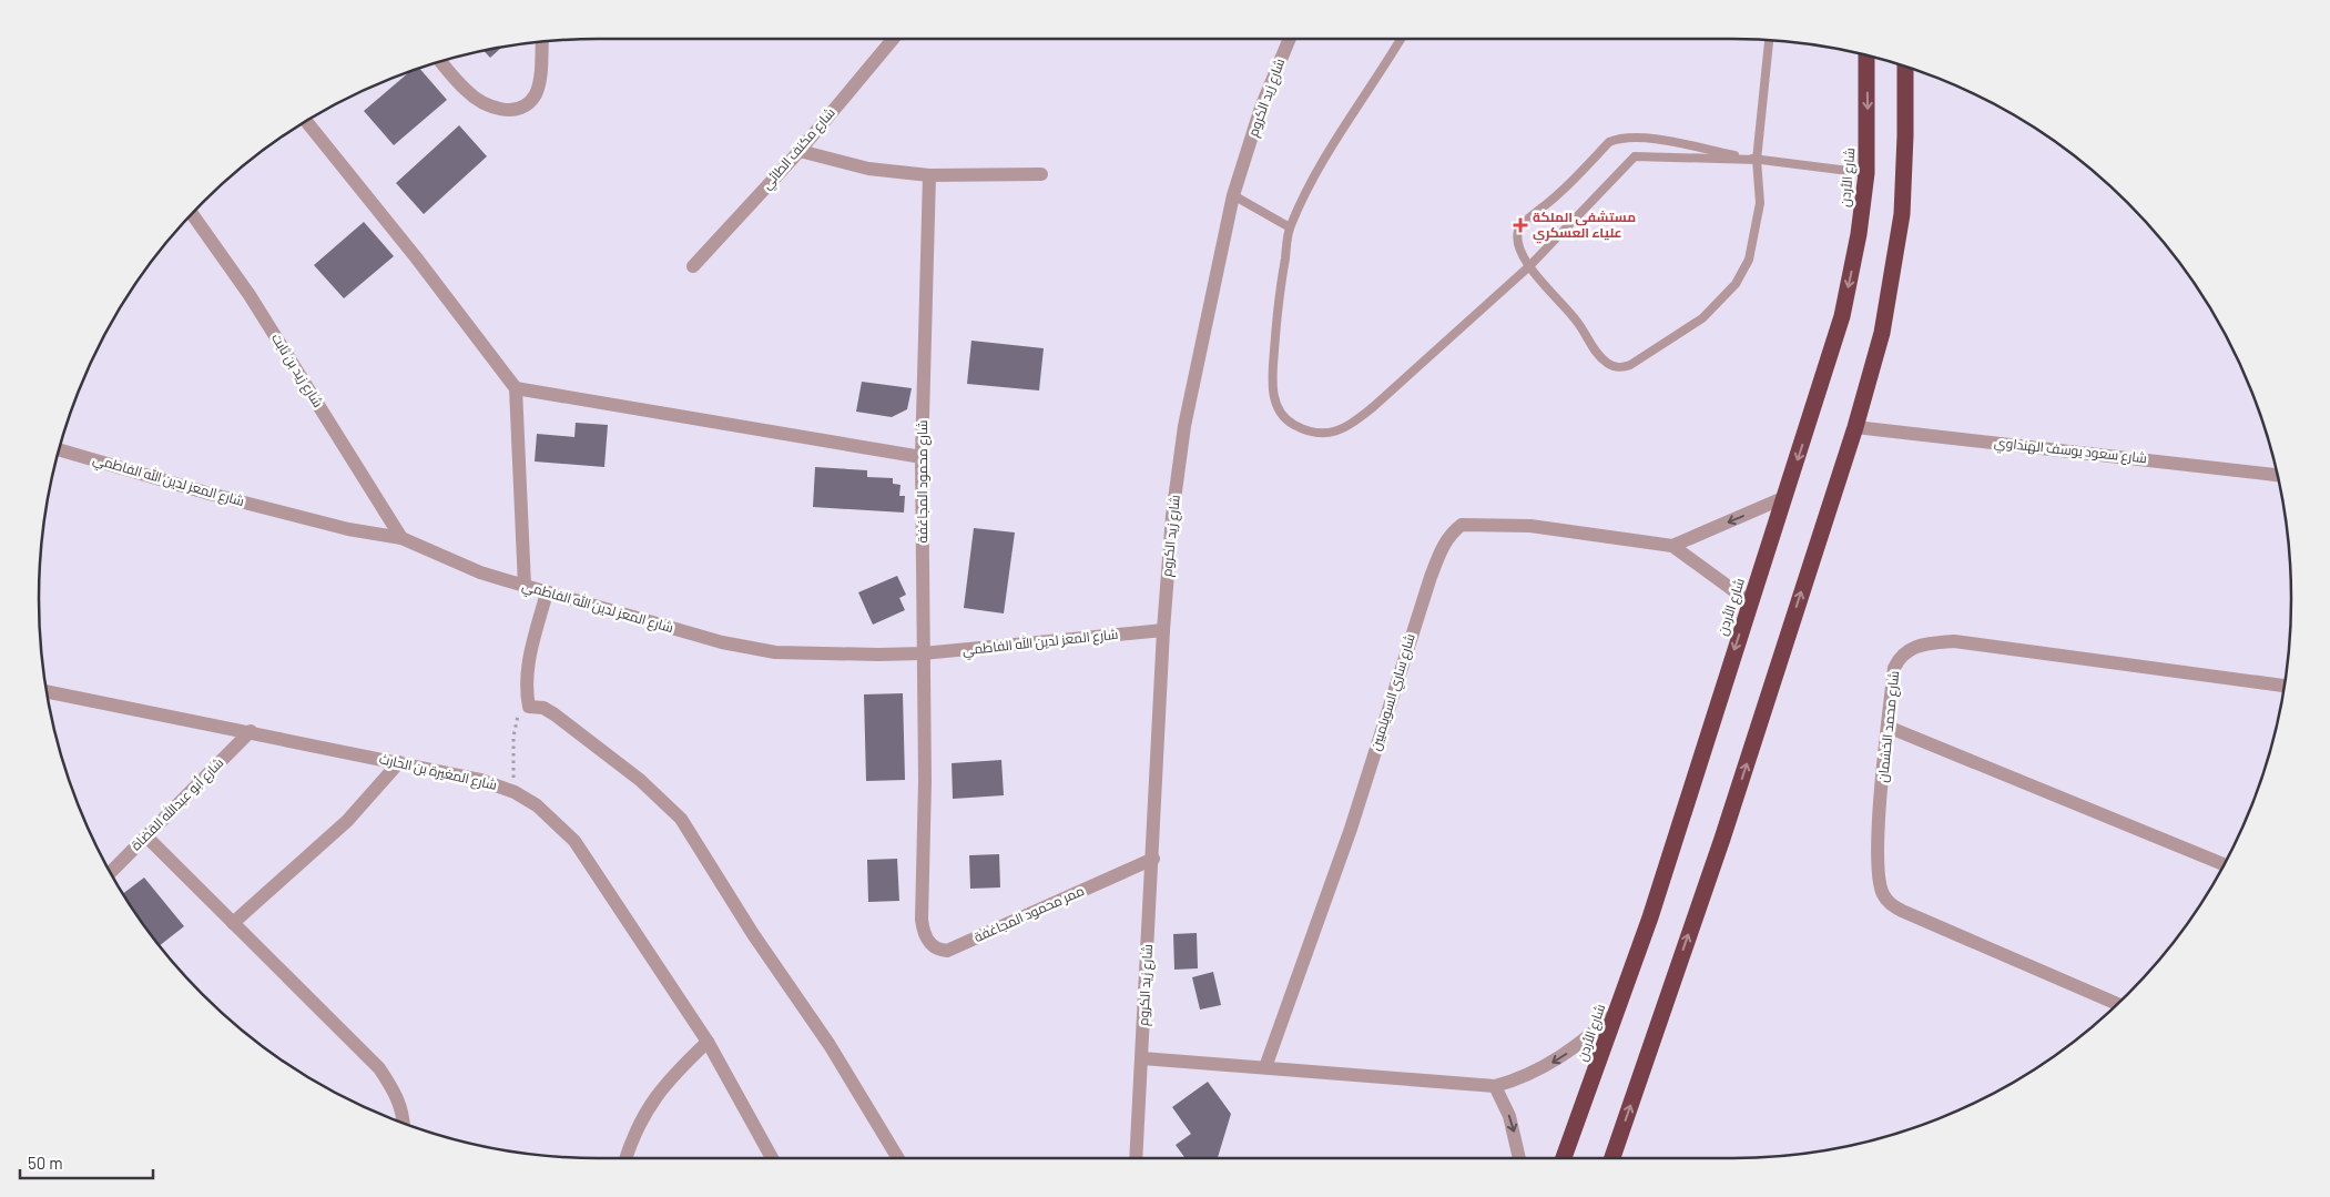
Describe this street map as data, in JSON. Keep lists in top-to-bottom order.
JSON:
{
  "streets": {
    "highway": ["شارع الأردن"],
    "street": [
      "شارع زيد الكروم",
      "شارع مكنف الطائي",
      "شارع زيد بن ثابت",
      "شارع سعود يوسف الهنداوي",
      "شارع المعز لدين الله الفاطمي",
      "شارع محمود المجاغفة",
      "شارع ساري السويلميين",
      "شارع محمد الخشمان",
      "شارع المغيرة بن الحارث",
      "شارع أبو عبدالله القضاة",
      "ممر محمود المجاغفة"
    ]
  },
  "crossings": [
    ["شارع زيد الكروم", "شارع المعز لدين الله الفاطمي"],
    ["شارع زيد الكروم", "ممر محمود المجاغفة"],
    ["شارع الأردن", "شارع ساري السويلميين"],
    ["شارع زيد بن ثابت", "شارع المعز لدين الله الفاطمي"],
    ["شارع المعز لدين الله الفاطمي", "شارع محمود المجاغفة"],
    ["شارع محمود المجاغفة", "ممر محمود المجاغفة"],
    ["شارع المغيرة بن الحارث", "شارع أبو عبدالله القضاة"]
  ],
  "places": {
    "health": ["مستشفى الملكة علياء العسكري"]
  },
  "scale_bar": "50 m"
}
